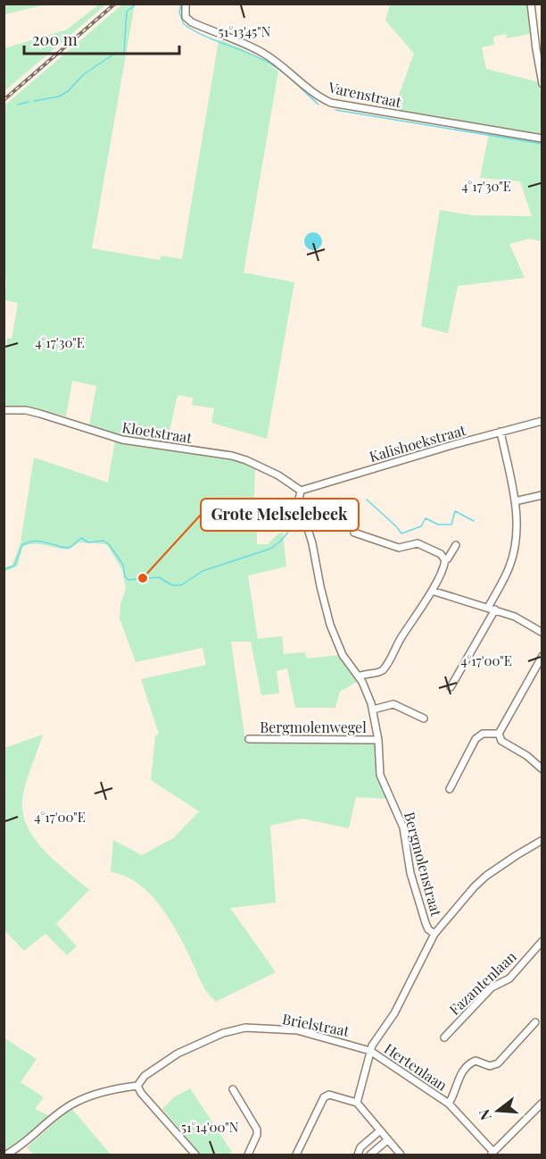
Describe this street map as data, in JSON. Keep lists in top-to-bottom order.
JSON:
{
  "streets": {
    "street": [
      "Varenstraat",
      "Kloetstraat",
      "Kalishoekstraat",
      "Bergmolenwegel",
      "Bergmolenstraat",
      "Fazantenlaan",
      "Brielstraat",
      "Hertenlaan"
    ]
  },
  "crossings": [
    ["Kloetstraat", "Kalishoekstraat"],
    ["Kloetstraat", "Bergmolenstraat"],
    ["Kalishoekstraat", "Bergmolenstraat"],
    ["Bergmolenwegel", "Bergmolenstraat"],
    ["Bergmolenstraat", "Brielstraat"],
    ["Bergmolenstraat", "Hertenlaan"],
    ["Brielstraat", "Hertenlaan"]
  ],
  "places": ["Grote Melselebeek"],
  "scale_bar": "200 m",
  "north": "left",
  "coordinates": [
    "51°13'45\"N",
    "4°17'30\"E",
    "4°17'00\"E",
    "51°14'00\"N"
  ]
}
